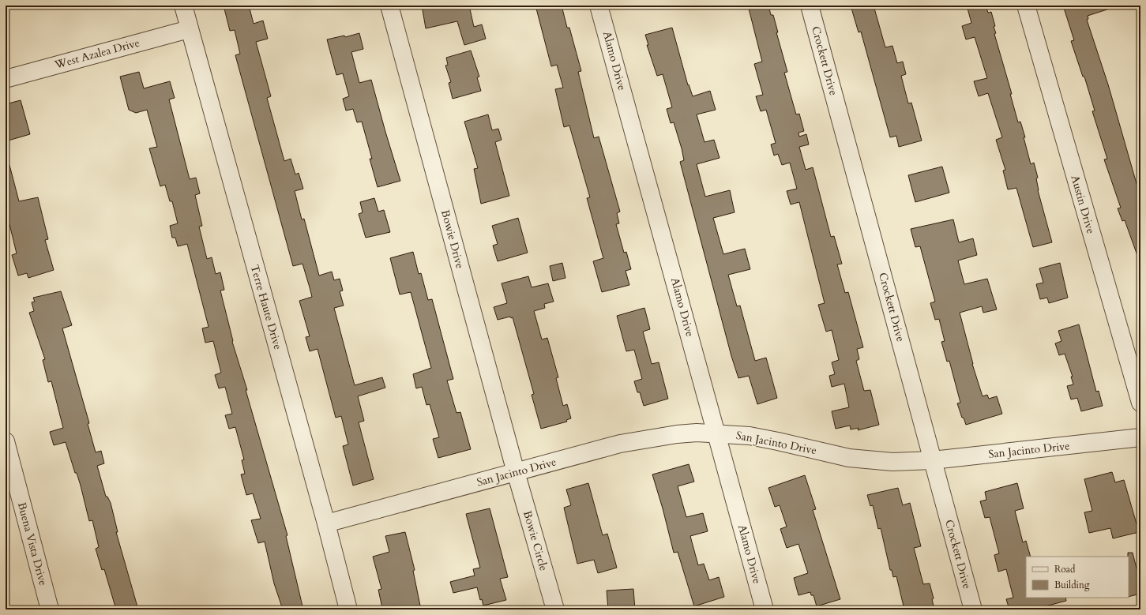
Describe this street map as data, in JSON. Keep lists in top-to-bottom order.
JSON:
{
  "streets": {
    "street": [
      "West Azalea Drive",
      "Alamo Drive",
      "Crockett Drive",
      "Austin Drive",
      "Bowie Drive",
      "Terre Haute Drive",
      "San Jacinto Drive",
      "Bowie Circle",
      "Buena Vista Drive"
    ]
  },
  "crossings": [
    ["West Azalea Drive", "Terre Haute Drive"],
    ["Alamo Drive", "San Jacinto Drive"],
    ["Crockett Drive", "San Jacinto Drive"],
    ["Bowie Drive", "San Jacinto Drive"],
    ["Bowie Drive", "Bowie Circle"],
    ["Terre Haute Drive", "San Jacinto Drive"],
    ["San Jacinto Drive", "Bowie Circle"]
  ],
  "legend": ["Road", "Building"]
}
